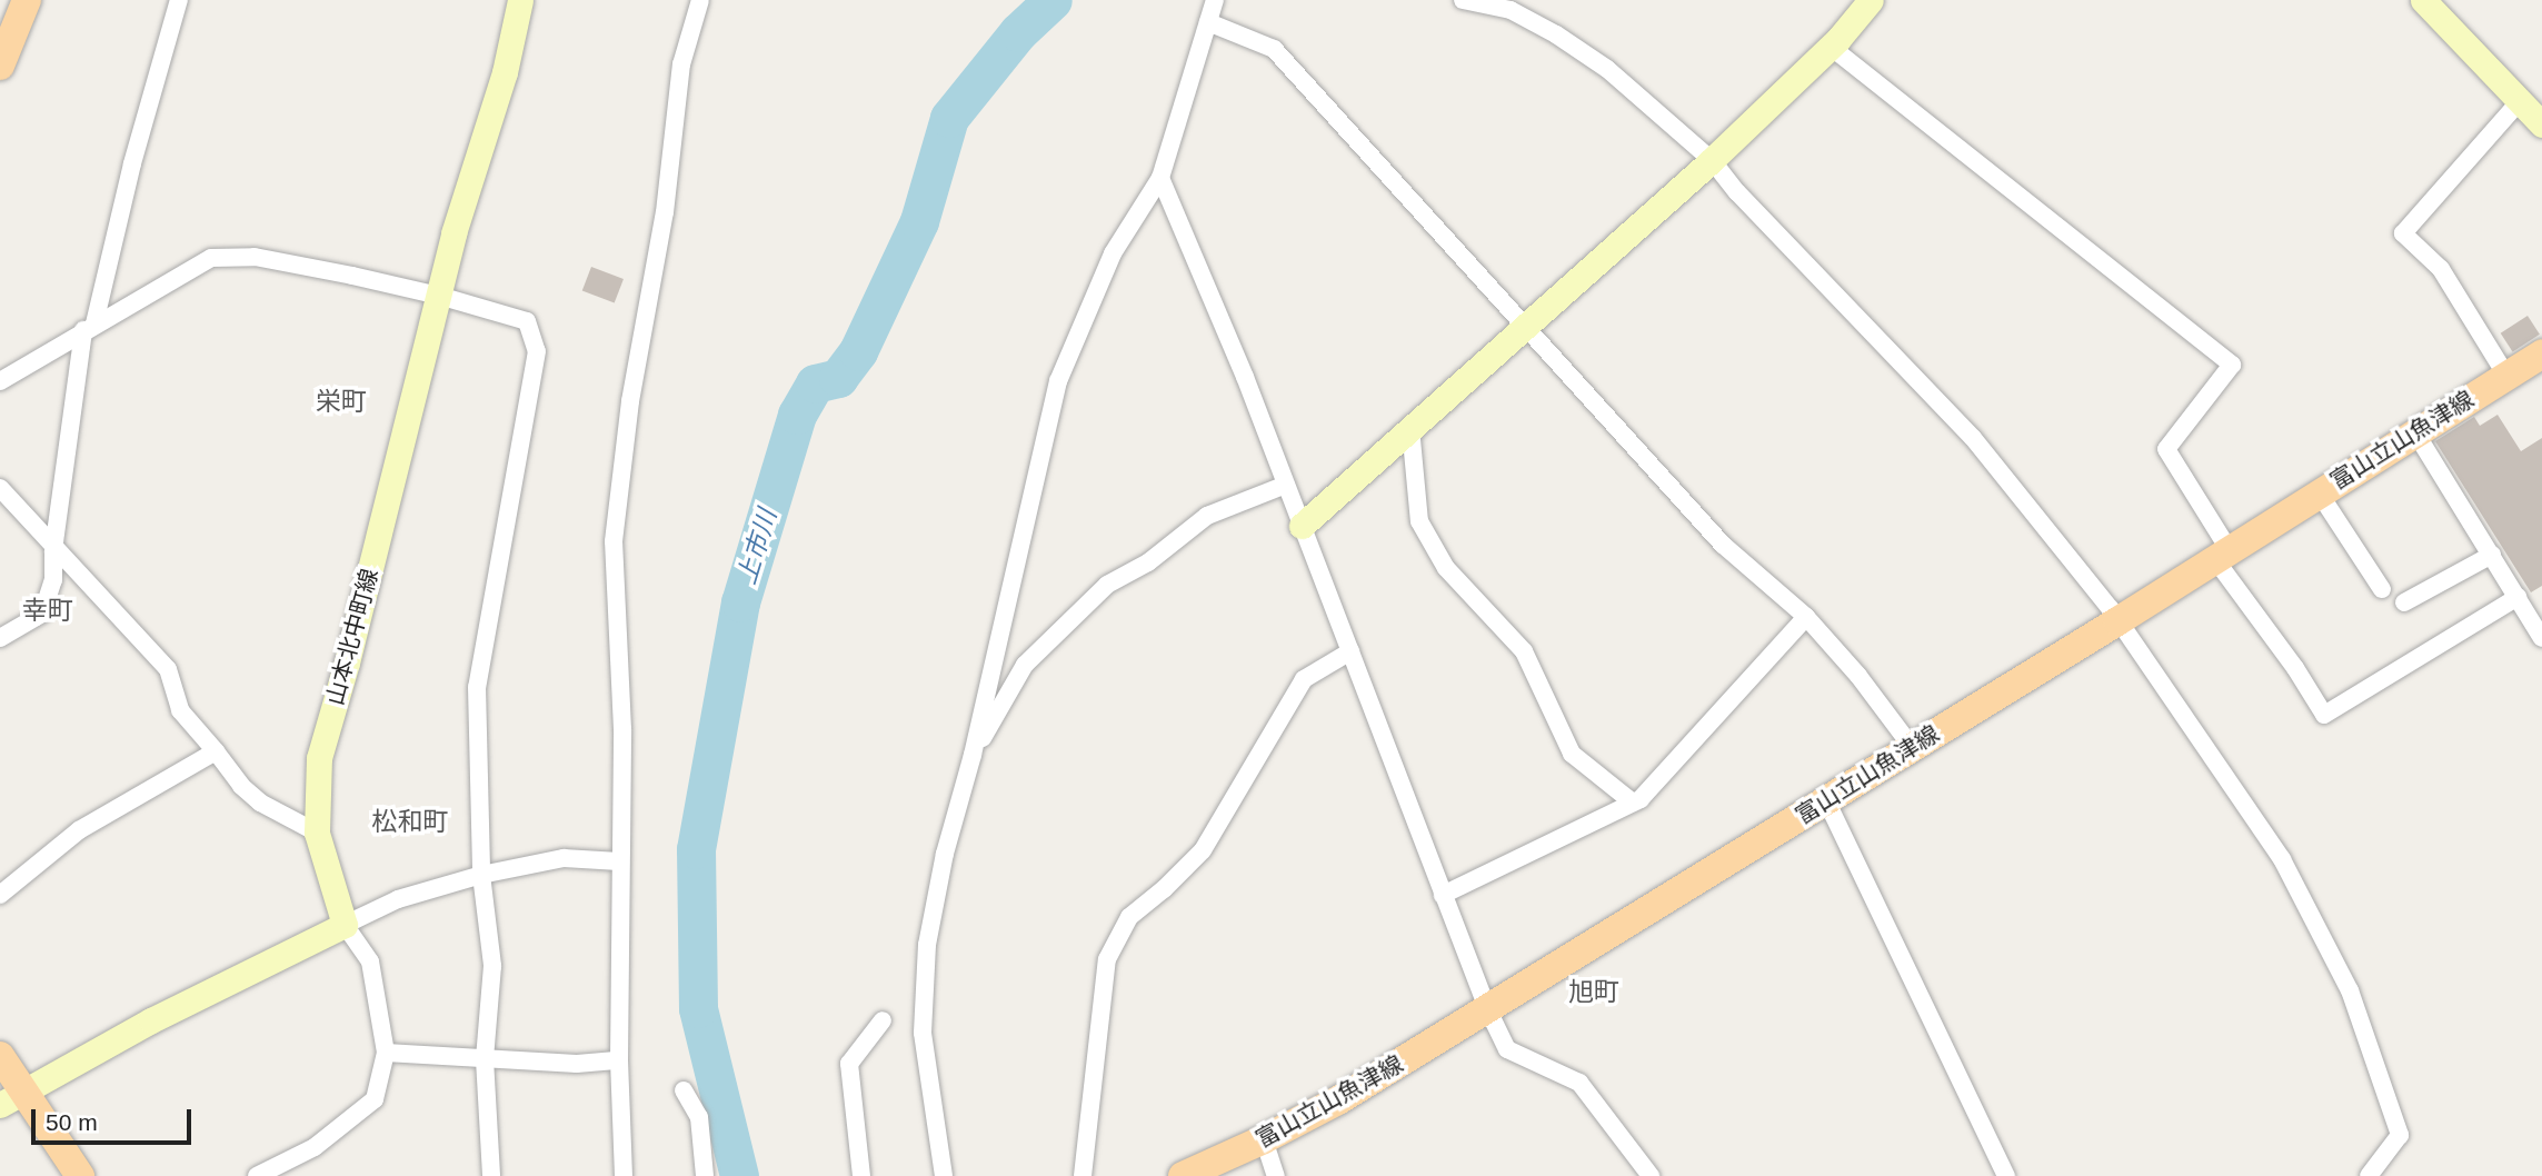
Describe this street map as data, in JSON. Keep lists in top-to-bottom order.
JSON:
{
  "streets": {
    "main road": ["富山立山魚津線", "山本北中町線"]
  },
  "districts": [
    "栄町",
    "幸町",
    "松和町",
    "旭町"
  ],
  "water": ["上市川"],
  "scale_bar": "50 m"
}
